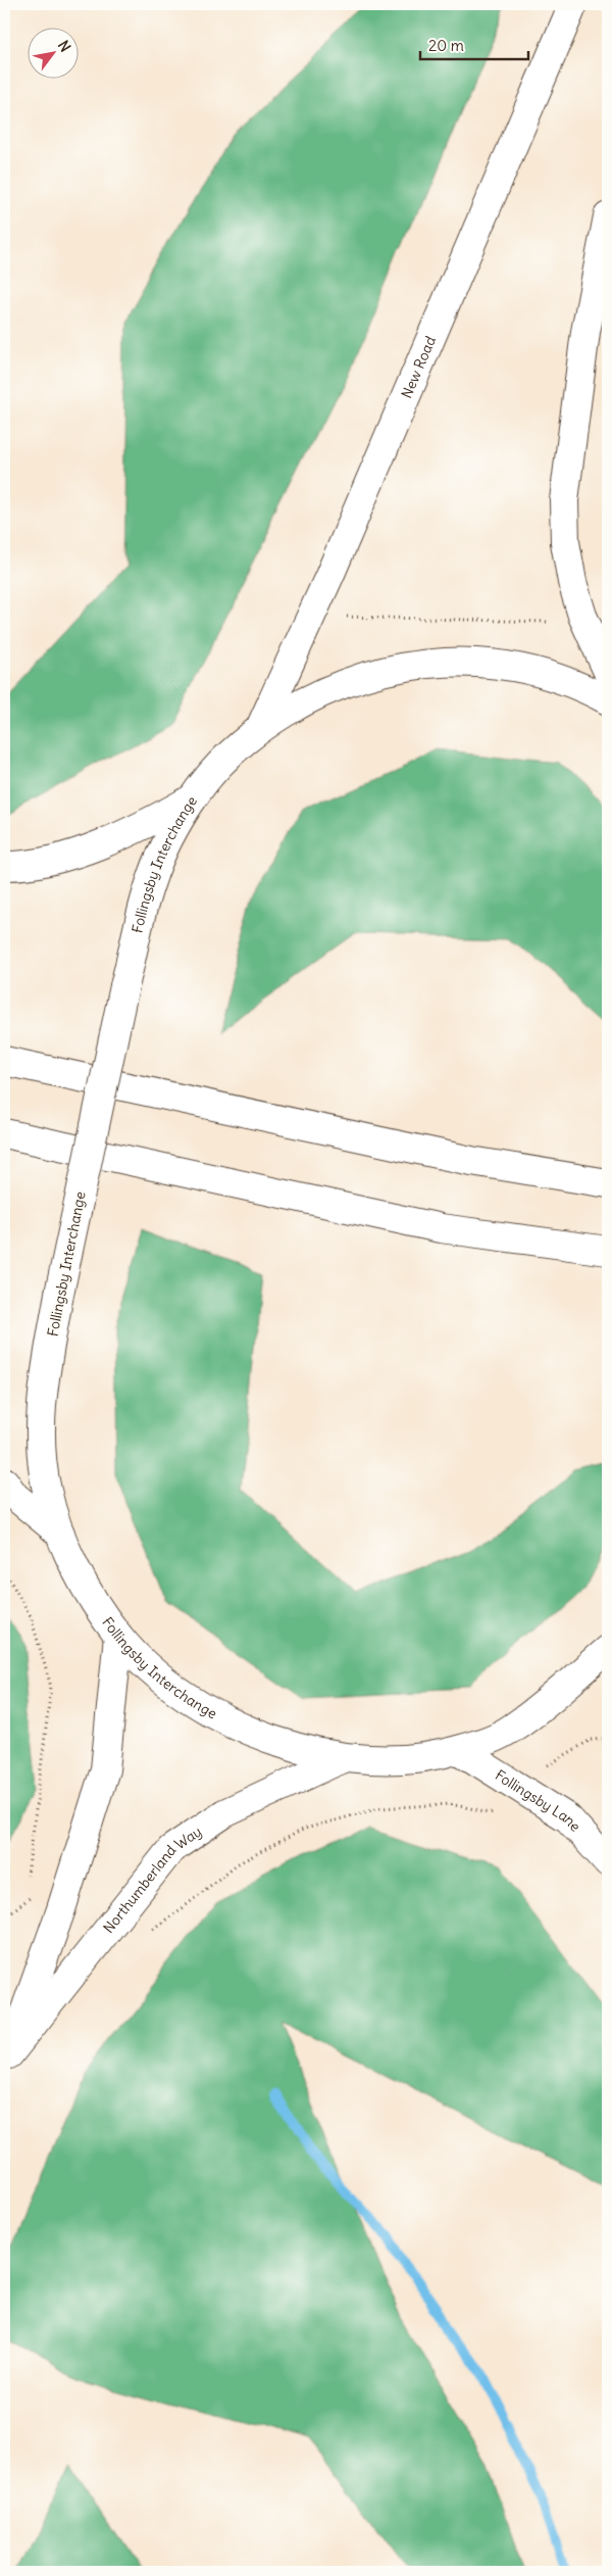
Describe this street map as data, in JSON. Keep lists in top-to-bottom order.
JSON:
{
  "streets": {
    "main road": [
      "New Road",
      "Follingsby Interchange",
      "Follingsby Lane",
      "Northumberland Way"
    ]
  },
  "crossings": [
    ["New Road", "Follingsby Interchange"],
    ["Follingsby Interchange", "Follingsby Lane"],
    ["Follingsby Interchange", "Northumberland Way"]
  ],
  "scale_bar": "20 m",
  "north": "top right"
}
